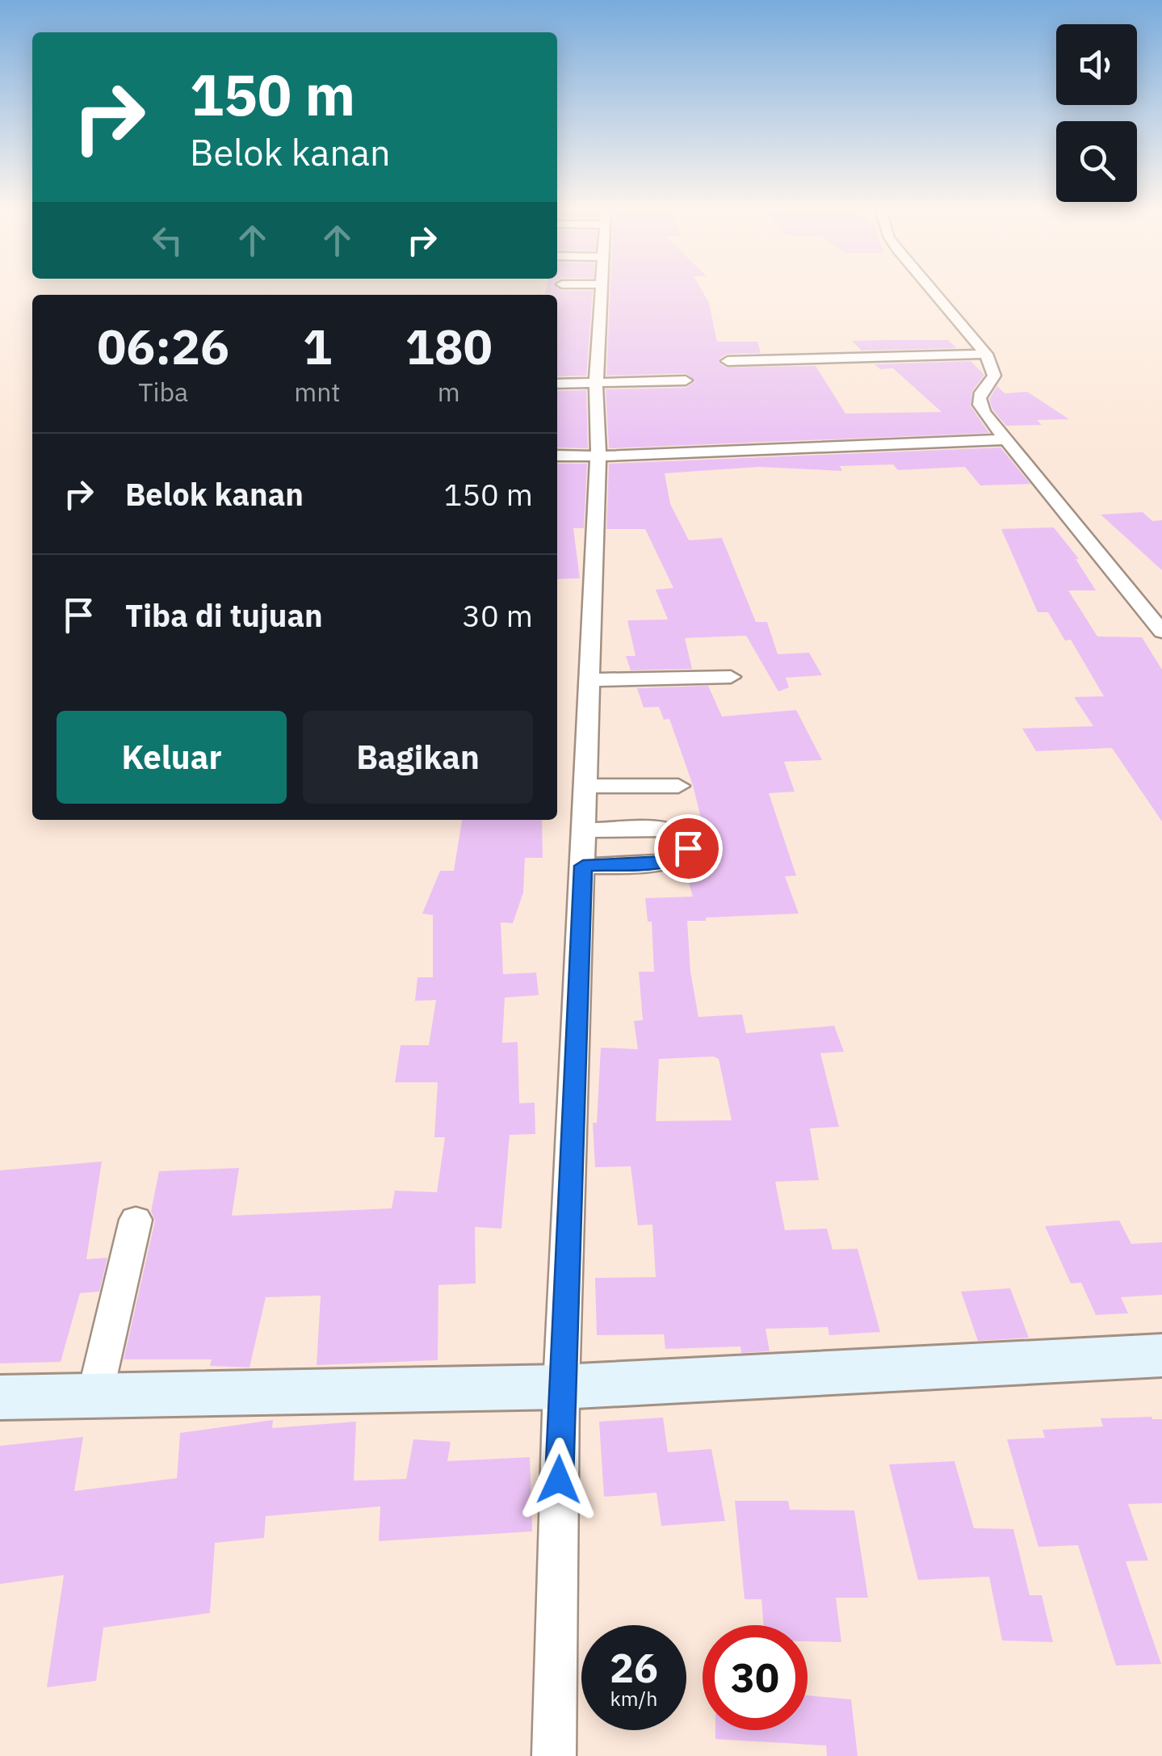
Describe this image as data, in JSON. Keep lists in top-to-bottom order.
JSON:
{
  "page": {
    "turn": ["150 m", "Belok kanan"],
    "eta": [
      "06:26",
      "Tiba",
      "1",
      "mnt",
      "180",
      "m"
    ],
    "list": [
      {
        "name": "Belok kanan",
        "value": "150 m"
      },
      {
        "name": "Tiba di tujuan",
        "value": "30 m"
      }
    ],
    "buttons": ["Keluar", "Bagikan"],
    "speed": "26 km/h",
    "limit": "30"
  }
}
